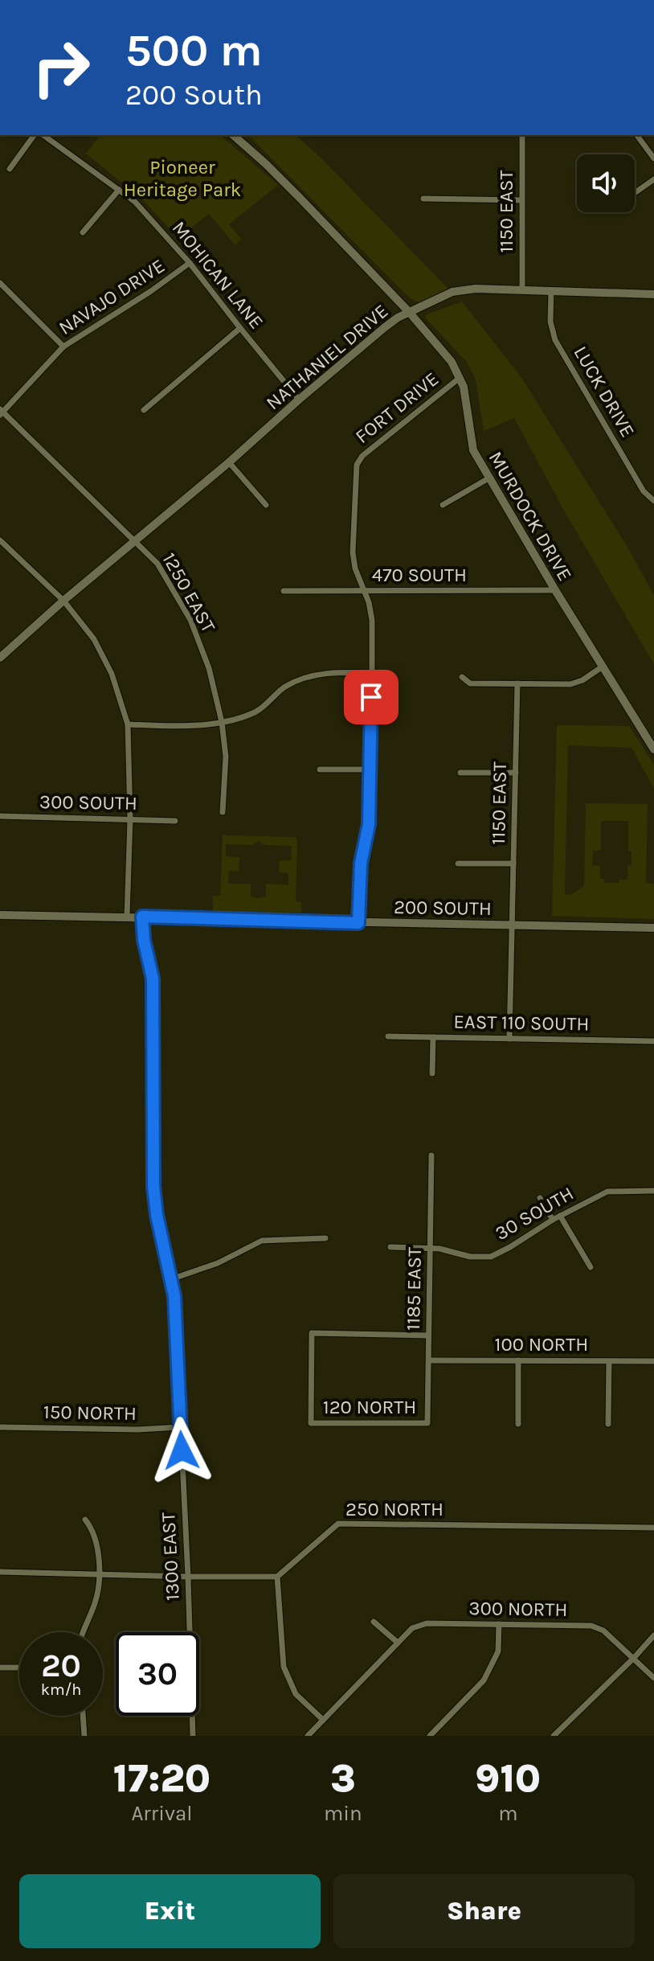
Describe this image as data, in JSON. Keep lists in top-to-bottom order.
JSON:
{
  "streets": {
    "street": [
      "1150 EAST",
      "MOHICAN LANE",
      "NAVAJO DRIVE",
      "NATHANIEL DRIVE",
      "LUCK DRIVE",
      "FORT DRIVE",
      "MURDOCK DRIVE",
      "470 SOUTH",
      "1250 EAST",
      "300 SOUTH",
      "200 SOUTH",
      "EAST 110 SOUTH",
      "30 SOUTH",
      "1185 EAST",
      "100 NORTH",
      "120 NORTH",
      "150 NORTH",
      "250 NORTH",
      "1300 EAST",
      "300 NORTH"
    ]
  },
  "crossings": [
    ["1150 EAST", "NATHANIEL DRIVE"],
    ["1150 EAST", "200 SOUTH"],
    ["1150 EAST", "EAST 110 SOUTH"],
    ["MOHICAN LANE", "NAVAJO DRIVE"],
    ["MOHICAN LANE", "NATHANIEL DRIVE"],
    ["NAVAJO DRIVE", "1250 EAST"],
    ["NATHANIEL DRIVE", "LUCK DRIVE"],
    ["NATHANIEL DRIVE", "MURDOCK DRIVE"],
    ["NATHANIEL DRIVE", "1250 EAST"],
    ["FORT DRIVE", "MURDOCK DRIVE"],
    ["FORT DRIVE", "470 SOUTH"],
    ["FORT DRIVE", "200 SOUTH"],
    ["MURDOCK DRIVE", "470 SOUTH"],
    ["200 SOUTH", "1300 EAST"],
    ["30 SOUTH", "1185 EAST"],
    ["1185 EAST", "100 NORTH"],
    ["1185 EAST", "120 NORTH"],
    ["150 NORTH", "1300 EAST"]
  ],
  "parks": ["Pioneer Heritage Park"],
  "page": {
    "turn": ["500 m", "200 South"],
    "speed": "20 km/h",
    "limit": "30",
    "eta": [
      "17:20",
      "Arrival",
      "3",
      "min",
      "910",
      "m"
    ],
    "buttons": ["Exit", "Share"]
  }
}
